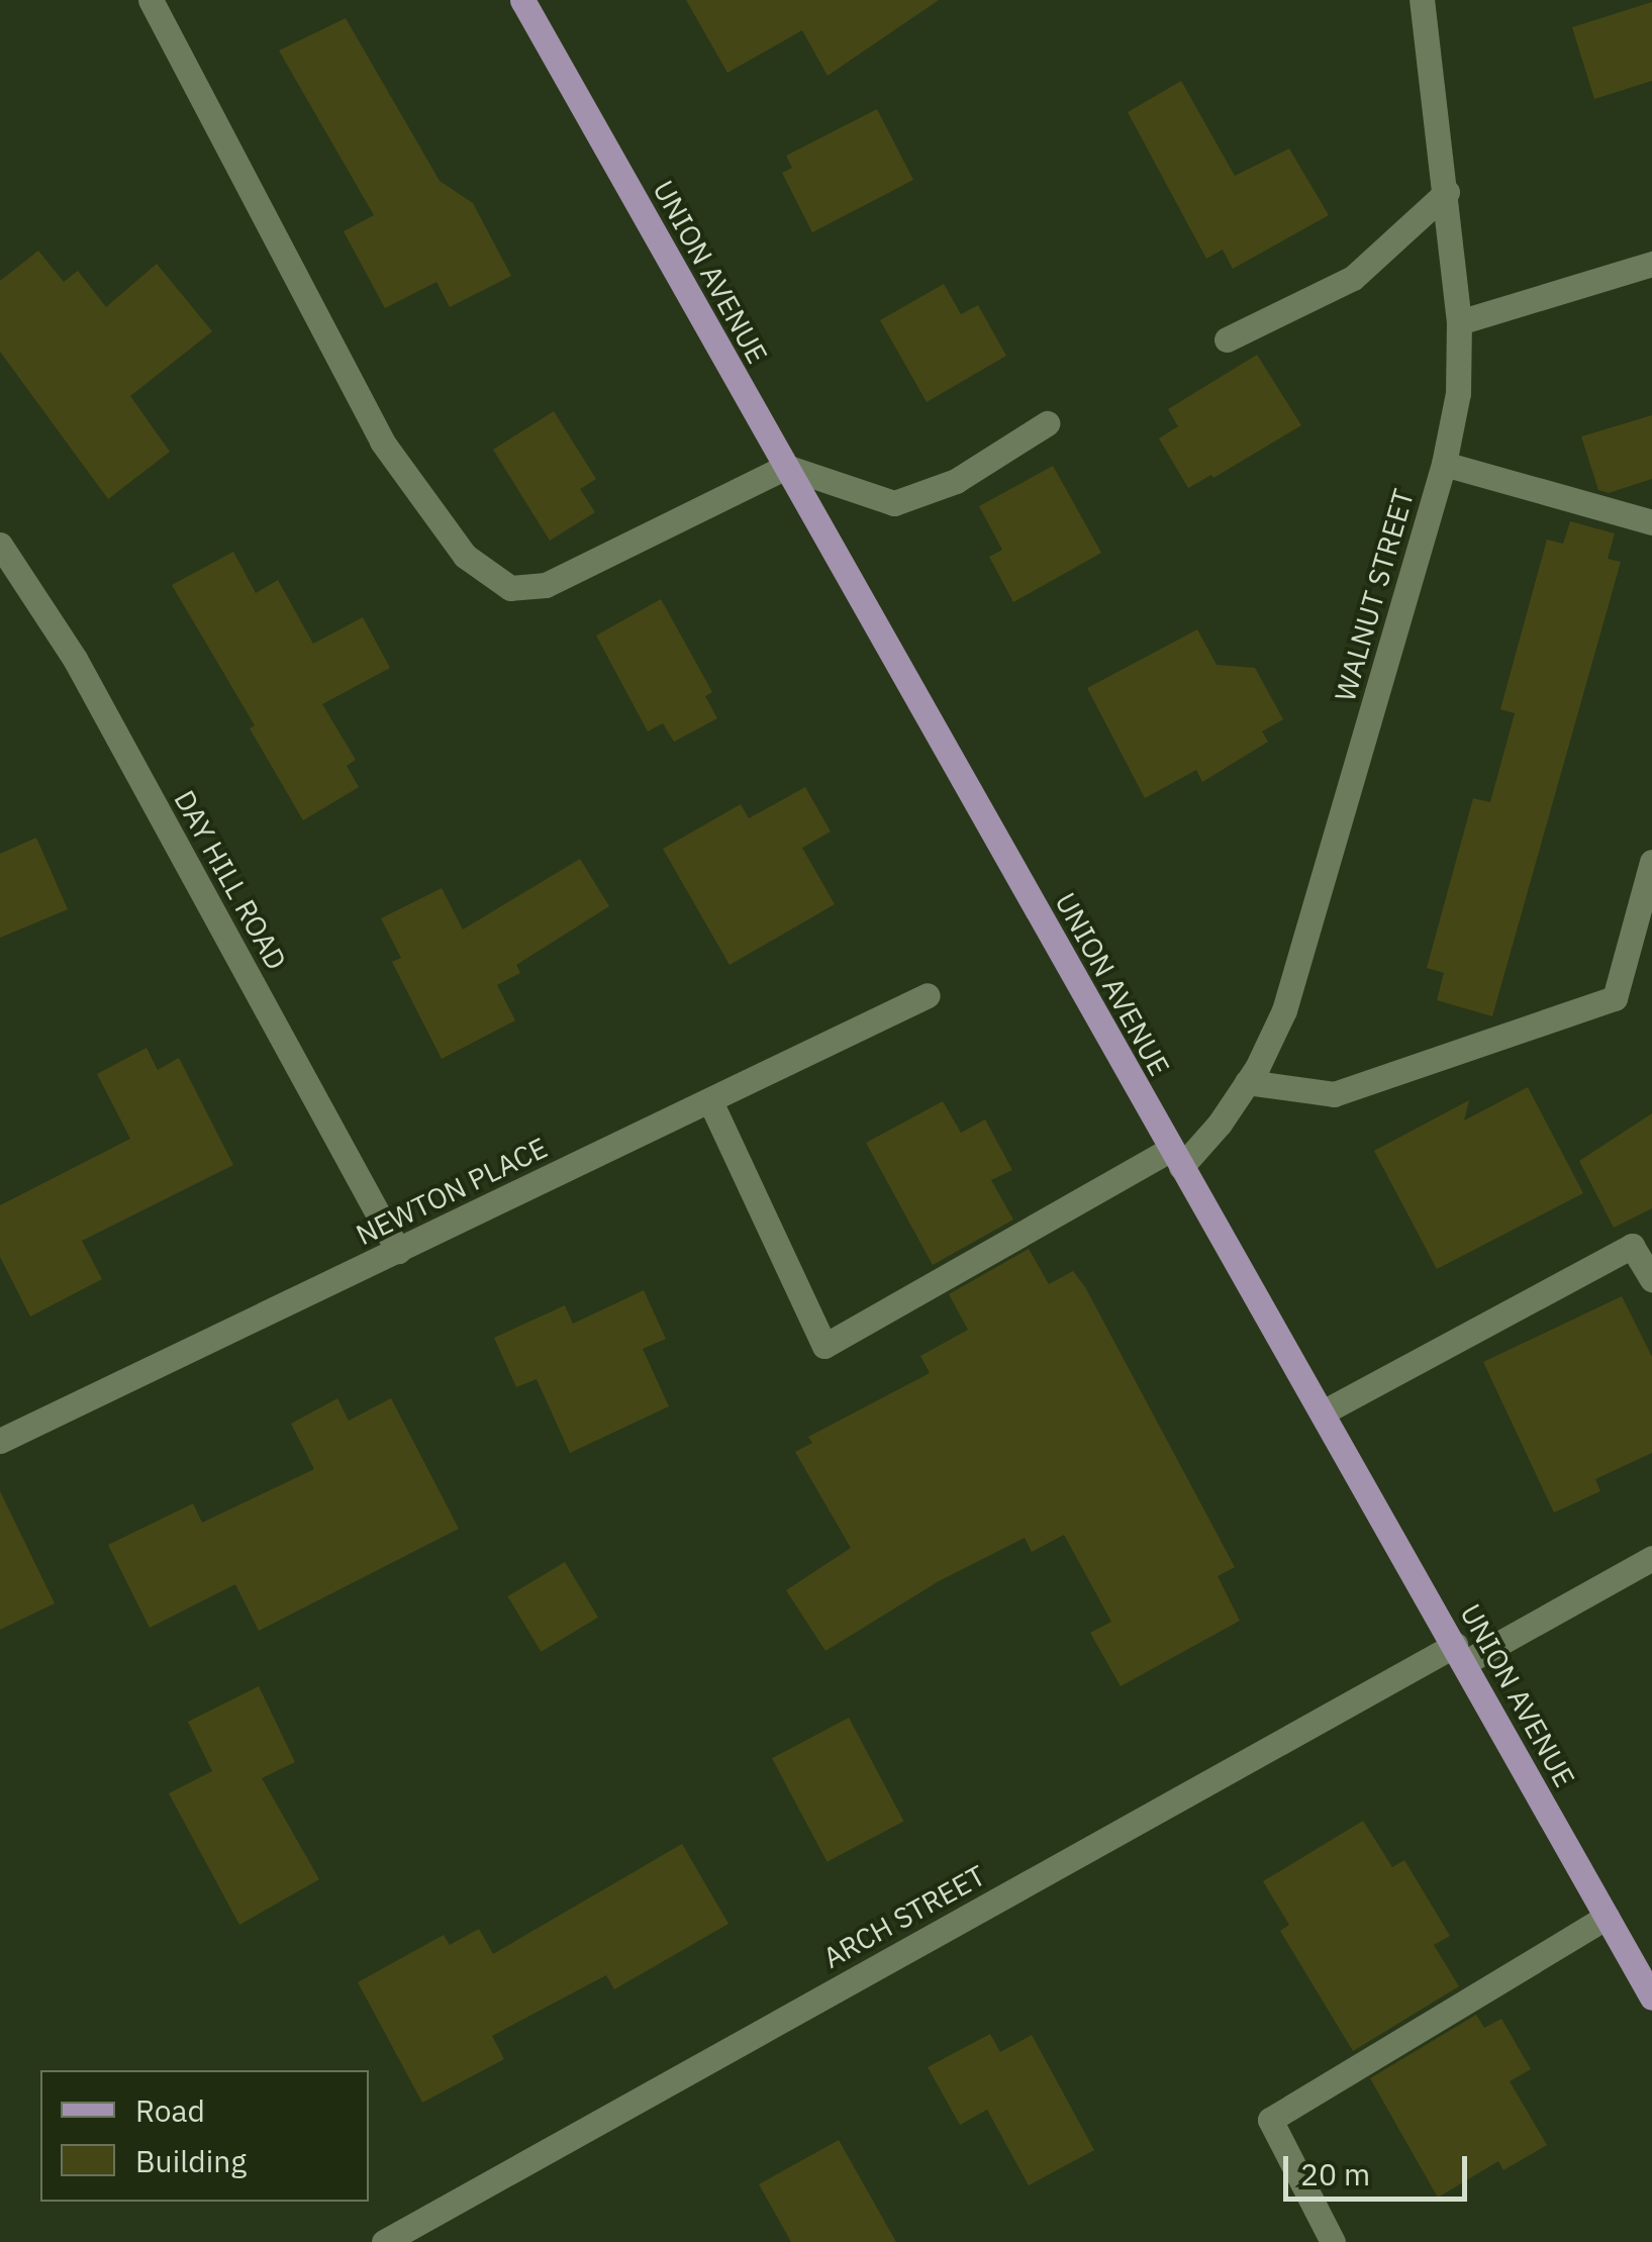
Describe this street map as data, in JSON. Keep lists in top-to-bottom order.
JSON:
{
  "streets": {
    "main road": ["UNION AVENUE"],
    "street": [
      "WALNUT STREET",
      "DAY HILL ROAD",
      "NEWTON PLACE",
      "ARCH STREET"
    ]
  },
  "crossings": [
    ["UNION AVENUE", "WALNUT STREET"],
    ["UNION AVENUE", "ARCH STREET"],
    ["DAY HILL ROAD", "NEWTON PLACE"]
  ],
  "legend": ["Road", "Building"],
  "scale_bar": "20 m"
}
